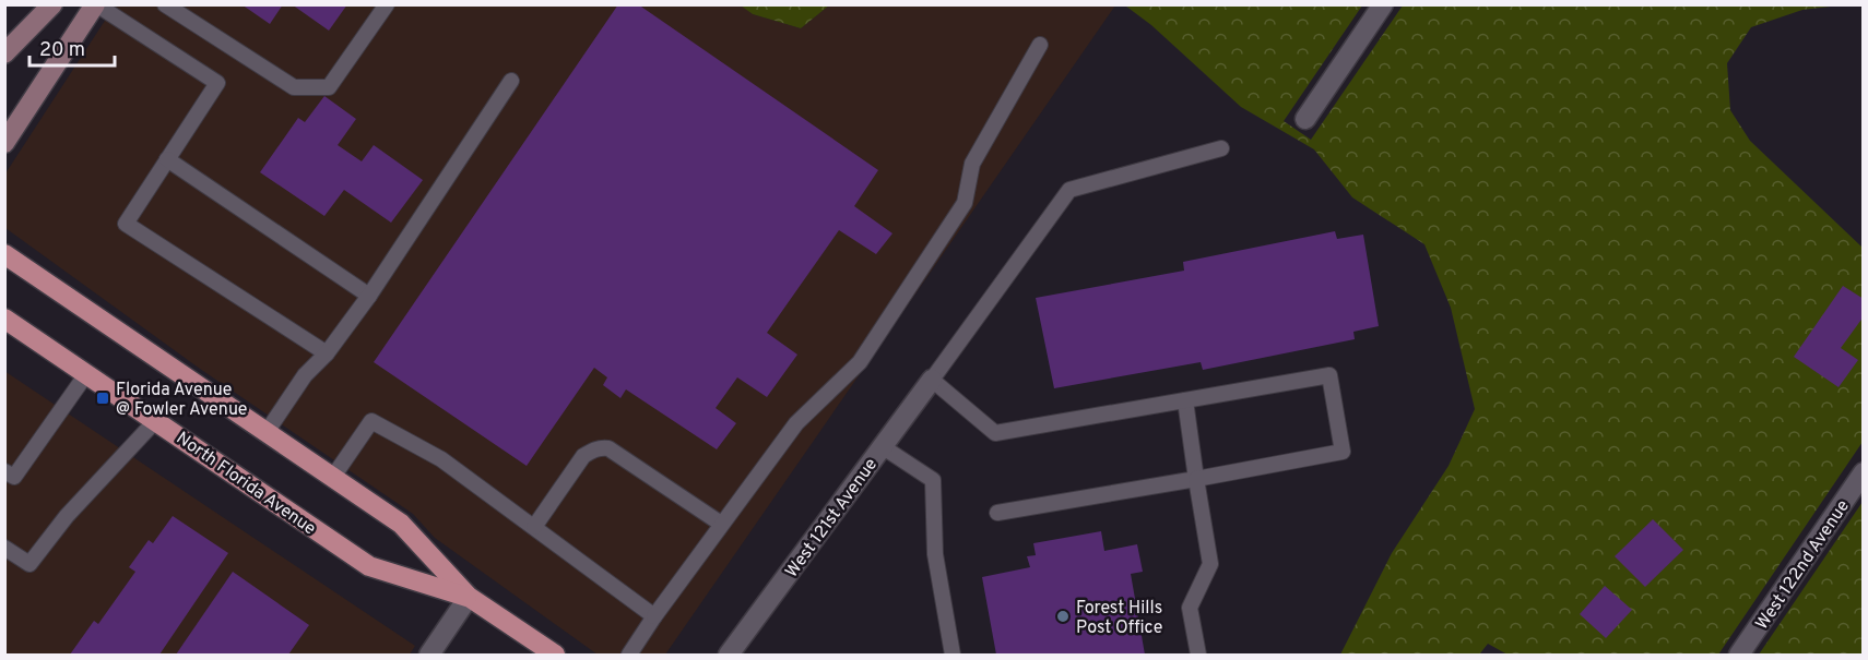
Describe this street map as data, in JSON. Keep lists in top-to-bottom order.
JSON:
{
  "streets": {
    "main road": ["North Florida Avenue"],
    "street": ["West 121st Avenue", "West 122nd Avenue"]
  },
  "places": {
    "transit": ["Florida Avenue @ Fowler Avenue"],
    "other": ["Forest Hills Post Office"]
  },
  "scale_bar": "20 m"
}
